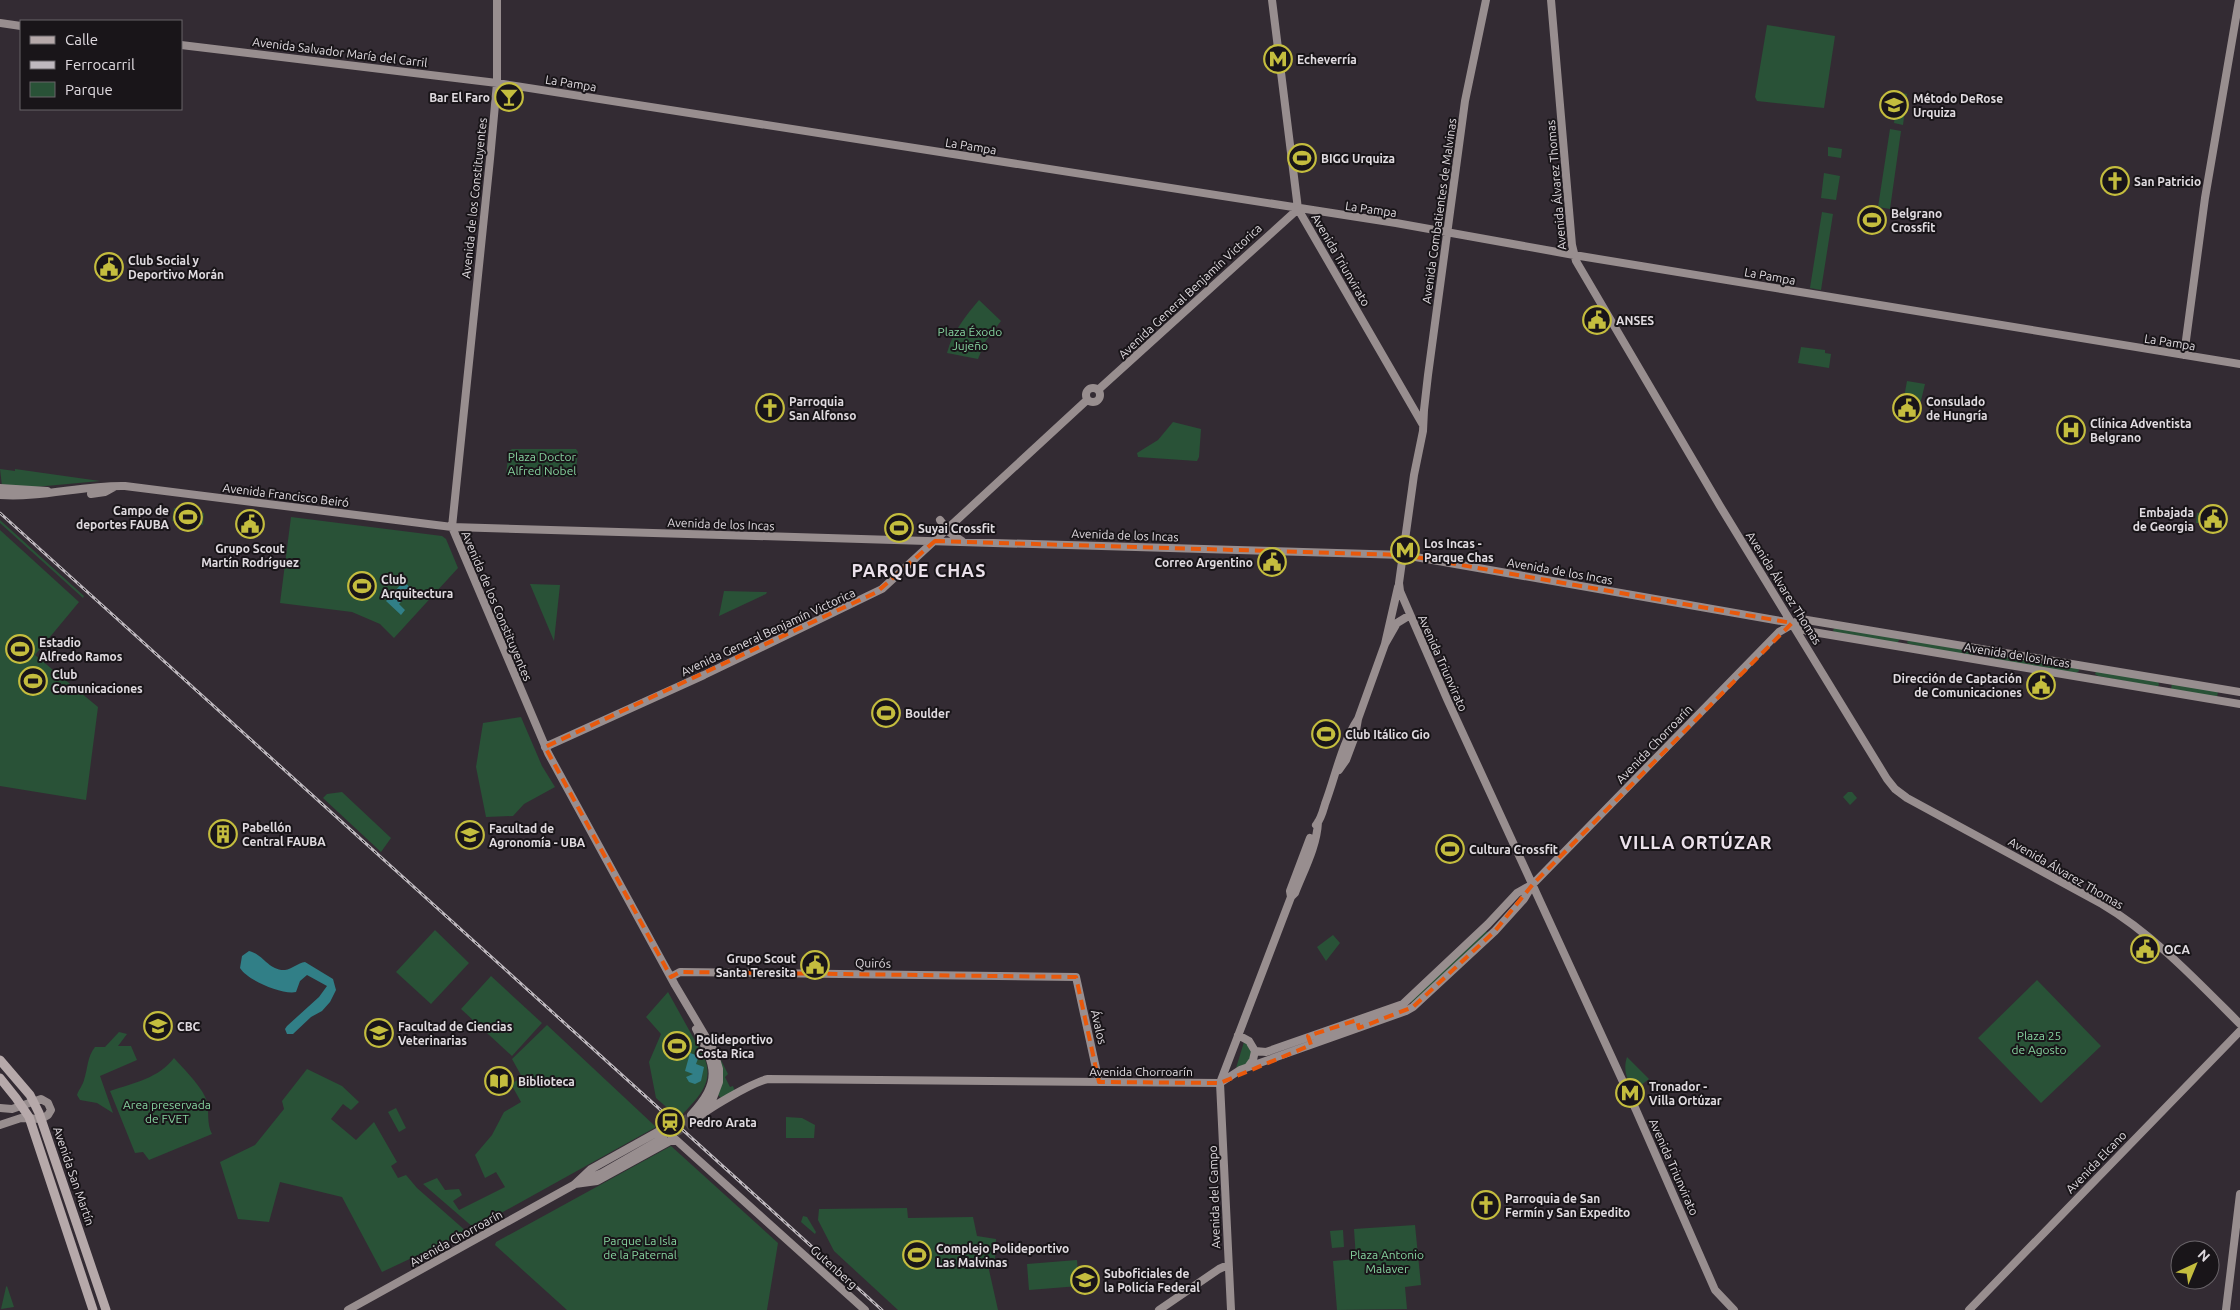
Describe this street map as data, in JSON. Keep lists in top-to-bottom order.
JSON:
{
  "streets": {
    "main road": [
      "Avenida Salvador María del Carril",
      "La Pampa",
      "Avenida Álvarez Thomas",
      "Avenida de los Constituyentes",
      "Avenida Combatientes de Malvinas",
      "Avenida Triunvirato",
      "Avenida General Benjamín Victorica",
      "Avenida Francisco Beiró",
      "Avenida de los Incas",
      "Avenida Chorroarín",
      "Quirós",
      "Ávalos",
      "Avenida Elcano",
      "Avenida San Martín",
      "Avenida del Campo",
      "Gutenberg"
    ]
  },
  "crossings": [
    ["Avenida Salvador María del Carril", "La Pampa"],
    ["Avenida Salvador María del Carril", "Avenida de los Constituyentes"],
    ["La Pampa", "Avenida Álvarez Thomas"],
    ["La Pampa", "Avenida de los Constituyentes"],
    ["La Pampa", "Avenida Combatientes de Malvinas"],
    ["La Pampa", "Avenida Triunvirato"],
    ["La Pampa", "Avenida General Benjamín Victorica"],
    ["Avenida Álvarez Thomas", "Avenida de los Incas"],
    ["Avenida Álvarez Thomas", "Avenida Chorroarín"],
    ["Avenida de los Constituyentes", "Avenida General Benjamín Victorica"],
    ["Avenida de los Constituyentes", "Avenida Francisco Beiró"],
    ["Avenida de los Constituyentes", "Avenida de los Incas"],
    ["Avenida de los Constituyentes", "Avenida Chorroarín"],
    ["Avenida de los Constituyentes", "Quirós"],
    ["Avenida Combatientes de Malvinas", "Avenida Triunvirato"],
    ["Avenida Triunvirato", "Avenida General Benjamín Victorica"],
    ["Avenida Triunvirato", "Avenida de los Incas"],
    ["Avenida Triunvirato", "Avenida Chorroarín"],
    ["Avenida General Benjamín Victorica", "Avenida de los Incas"],
    ["Avenida Francisco Beiró", "Avenida de los Incas"],
    ["Avenida de los Incas", "Avenida Chorroarín"],
    ["Avenida Chorroarín", "Ávalos"],
    ["Avenida Chorroarín", "Avenida del Campo"],
    ["Avenida Chorroarín", "Gutenberg"],
    ["Quirós", "Ávalos"]
  ],
  "districts": ["PARQUE CHAS", "VILLA ORTÚZAR"],
  "parks": [
    "Plaza Éxodo Jujeño",
    "Plaza Doctor Alfred Nobel",
    "Plaza 25 de Agosto",
    "Area preservada de FVET",
    "Parque La Isla de la Paternal",
    "Plaza Antonio Malaver"
  ],
  "places": {
    "metro station": ["Echeverría", "Los Incas - Parque Chas", "Tronador - Villa Ortúzar"],
    "bar": ["Bar El Faro"],
    "school or university": [
      "Método DeRose Urquiza",
      "Facultad de Agronomía - UBA",
      "CBC",
      "Facultad de Ciencias Veterinarias",
      "Suboficiales de la Policía Federal"
    ],
    "sports": [
      "BIGG Urquiza",
      "Belgrano Crossfit",
      "Campo de deportes FAUBA",
      "Suyai Crossfit",
      "Club Arquitectura",
      "Estadio Alfredo Ramos",
      "Club Comunicaciones",
      "Boulder",
      "Club Itálico Gio",
      "Cultura Crossfit",
      "Polideportivo Costa Rica",
      "Complejo Polideportivo Las Malvinas"
    ],
    "church": ["San Patricio", "Parroquia San Alfonso", "Parroquia de San Fermín y San Expedito"],
    "public building": [
      "Club Social y Deportivo Morán",
      "ANSES",
      "Consulado de Hungría",
      "Embajada de Georgia",
      "Grupo Scout Martín Rodríguez",
      "Correo Argentino",
      "Dirección de Captación de Comunicaciones",
      "OCA",
      "Grupo Scout Santa Teresita"
    ],
    "hospital": ["Clínica Adventista Belgrano"],
    "building": ["Pabellón Central FAUBA"],
    "library": ["Biblioteca"],
    "station": ["Pedro Arata"]
  },
  "legend": ["Calle", "Ferrocarril", "Parque"],
  "north": "top right"
}
